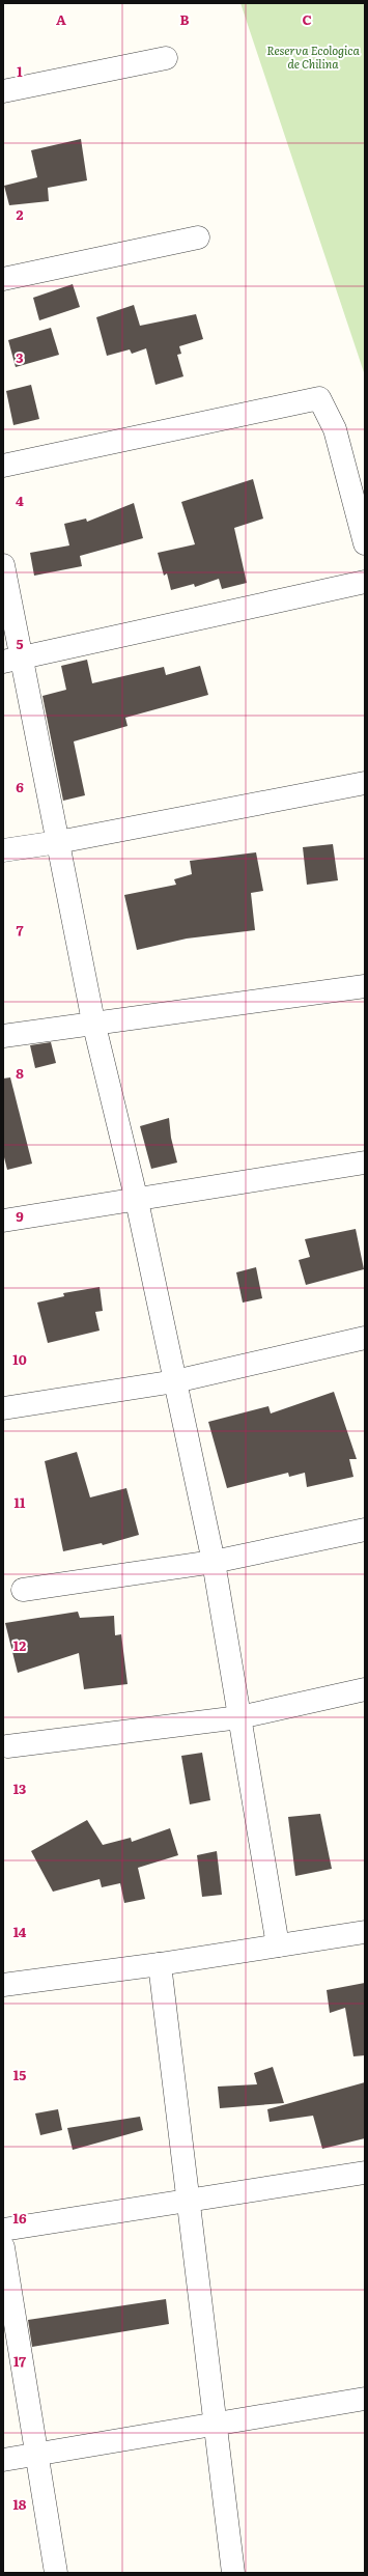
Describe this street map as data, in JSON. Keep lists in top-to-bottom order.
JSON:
{
  "parks": ["Reserva Ecologica de Chilina"],
  "grid": {
    "columns": ["A", "B", "C"],
    "rows": [
      "1",
      "2",
      "3",
      "4",
      "5",
      "6",
      "7",
      "8",
      "9",
      "10",
      "11",
      "12",
      "13",
      "14",
      "15",
      "16",
      "17",
      "18"
    ]
  }
}
